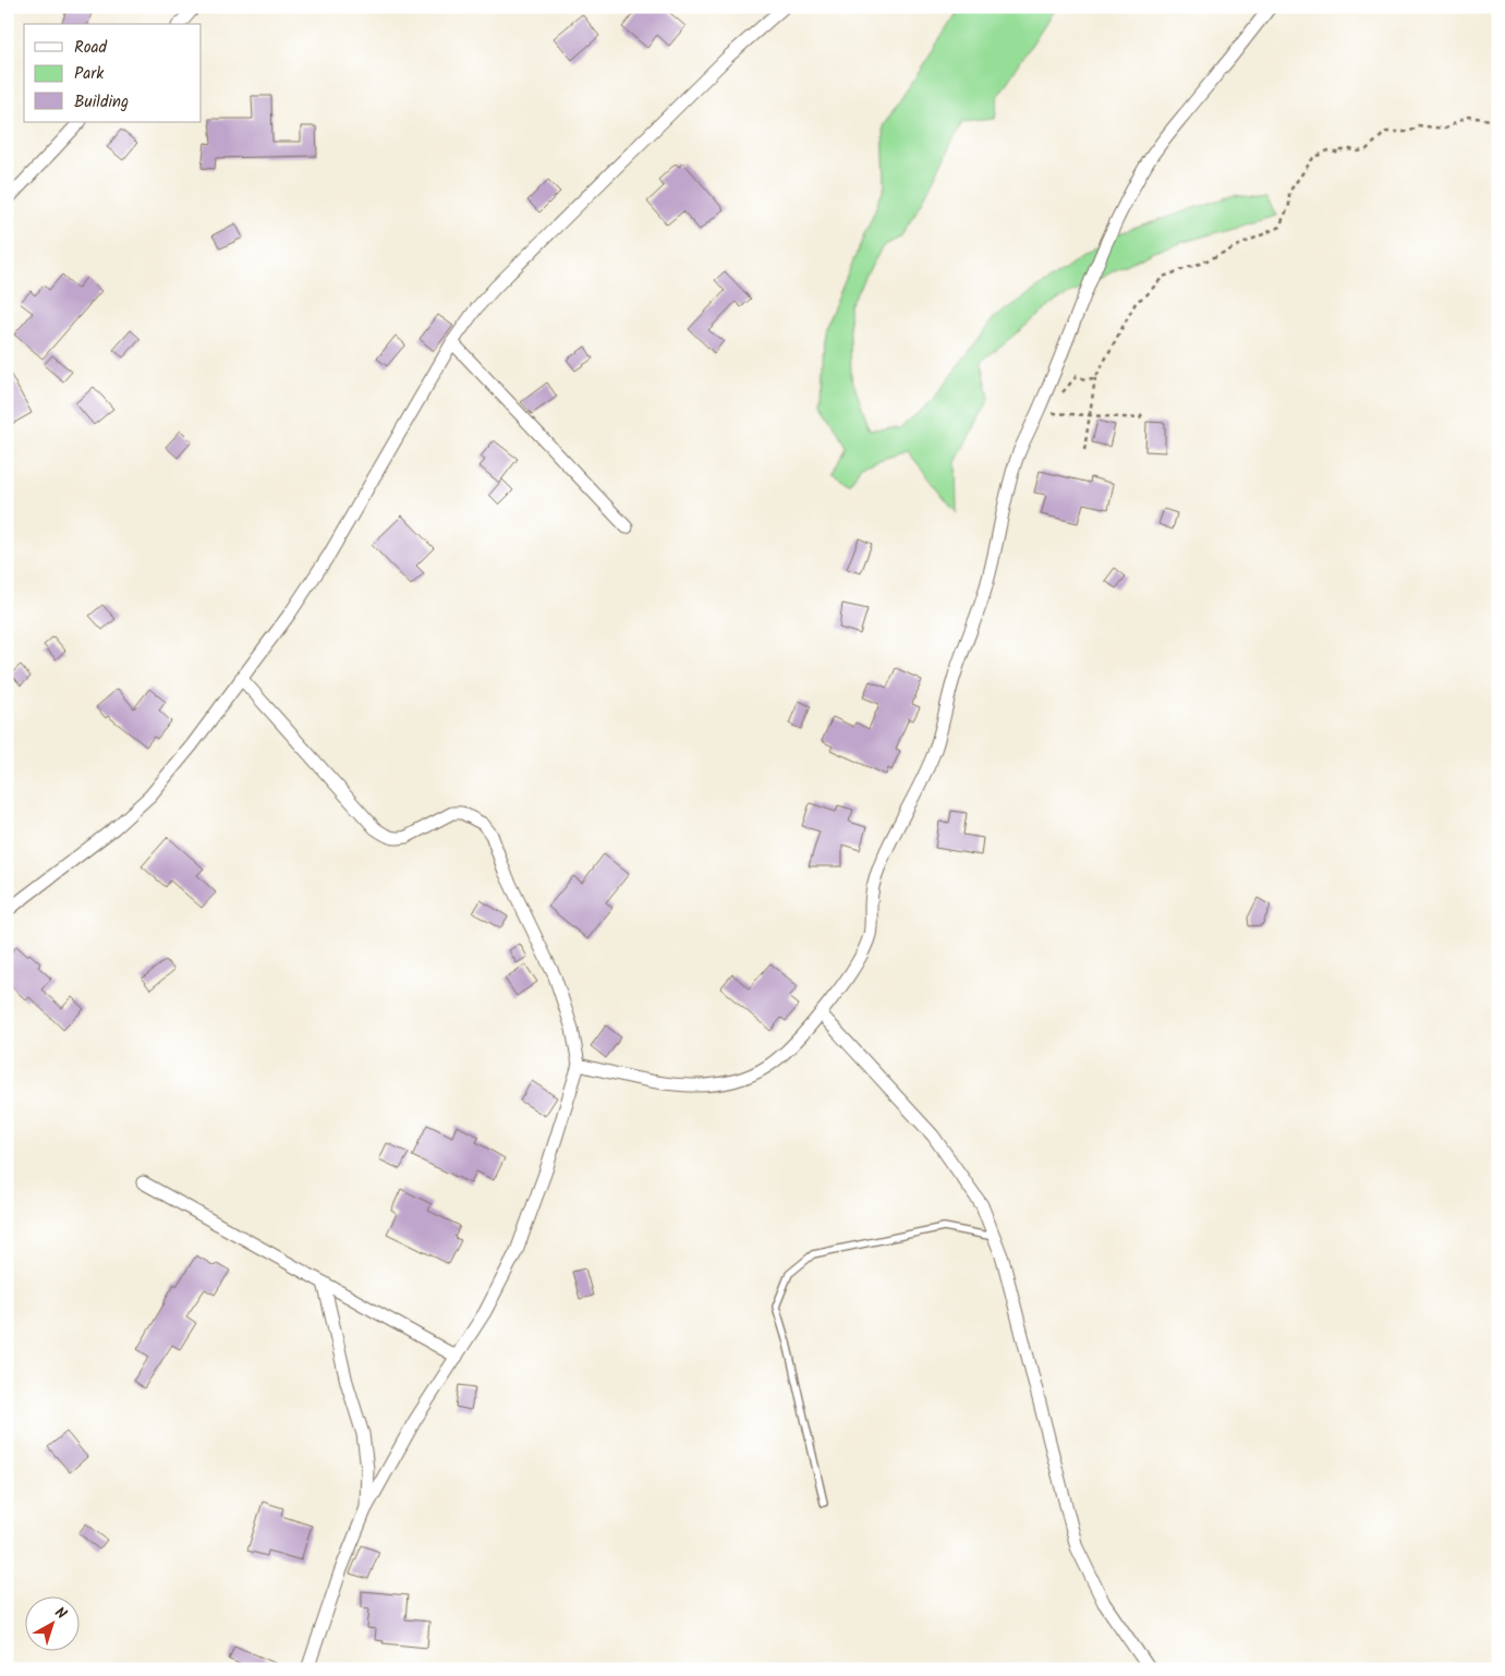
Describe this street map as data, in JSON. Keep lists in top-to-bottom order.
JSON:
{
  "legend": ["Road", "Park", "Building"],
  "north": "top right"
}
